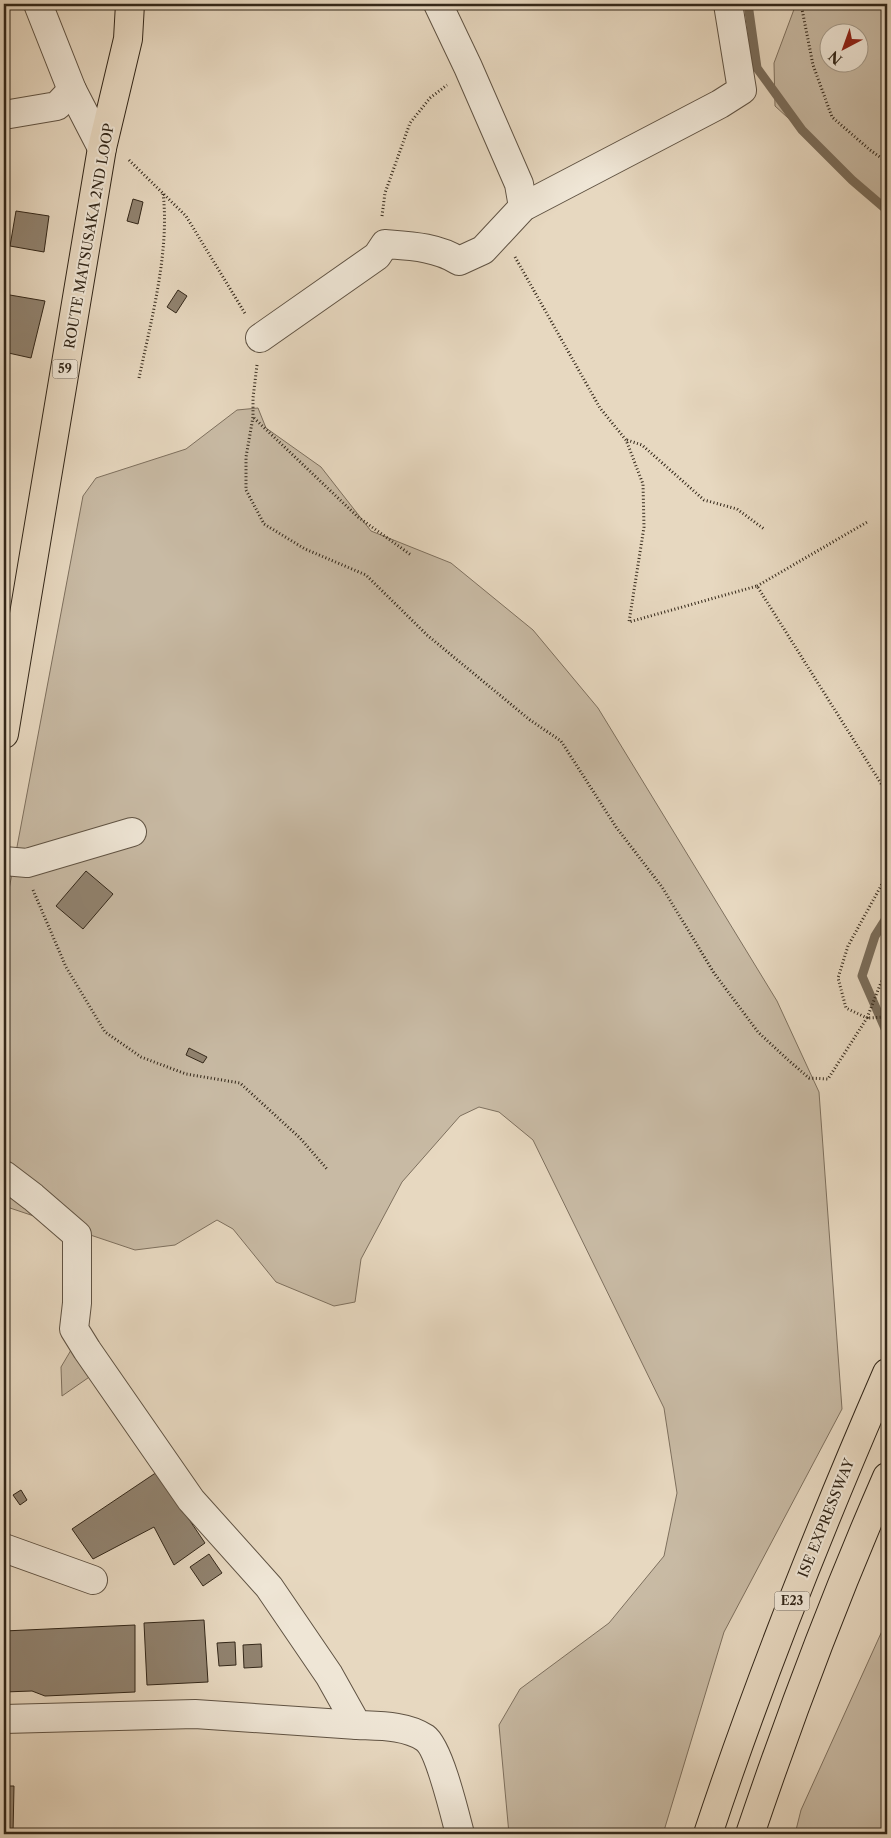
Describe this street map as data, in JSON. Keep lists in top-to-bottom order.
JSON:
{
  "streets": {
    "main road": [
      "ROUTE MATSUSAKA 2ND LOOP",
      "59",
      "ISE EXPRESSWAY",
      "E23"
    ]
  },
  "north": "bottom left"
}
